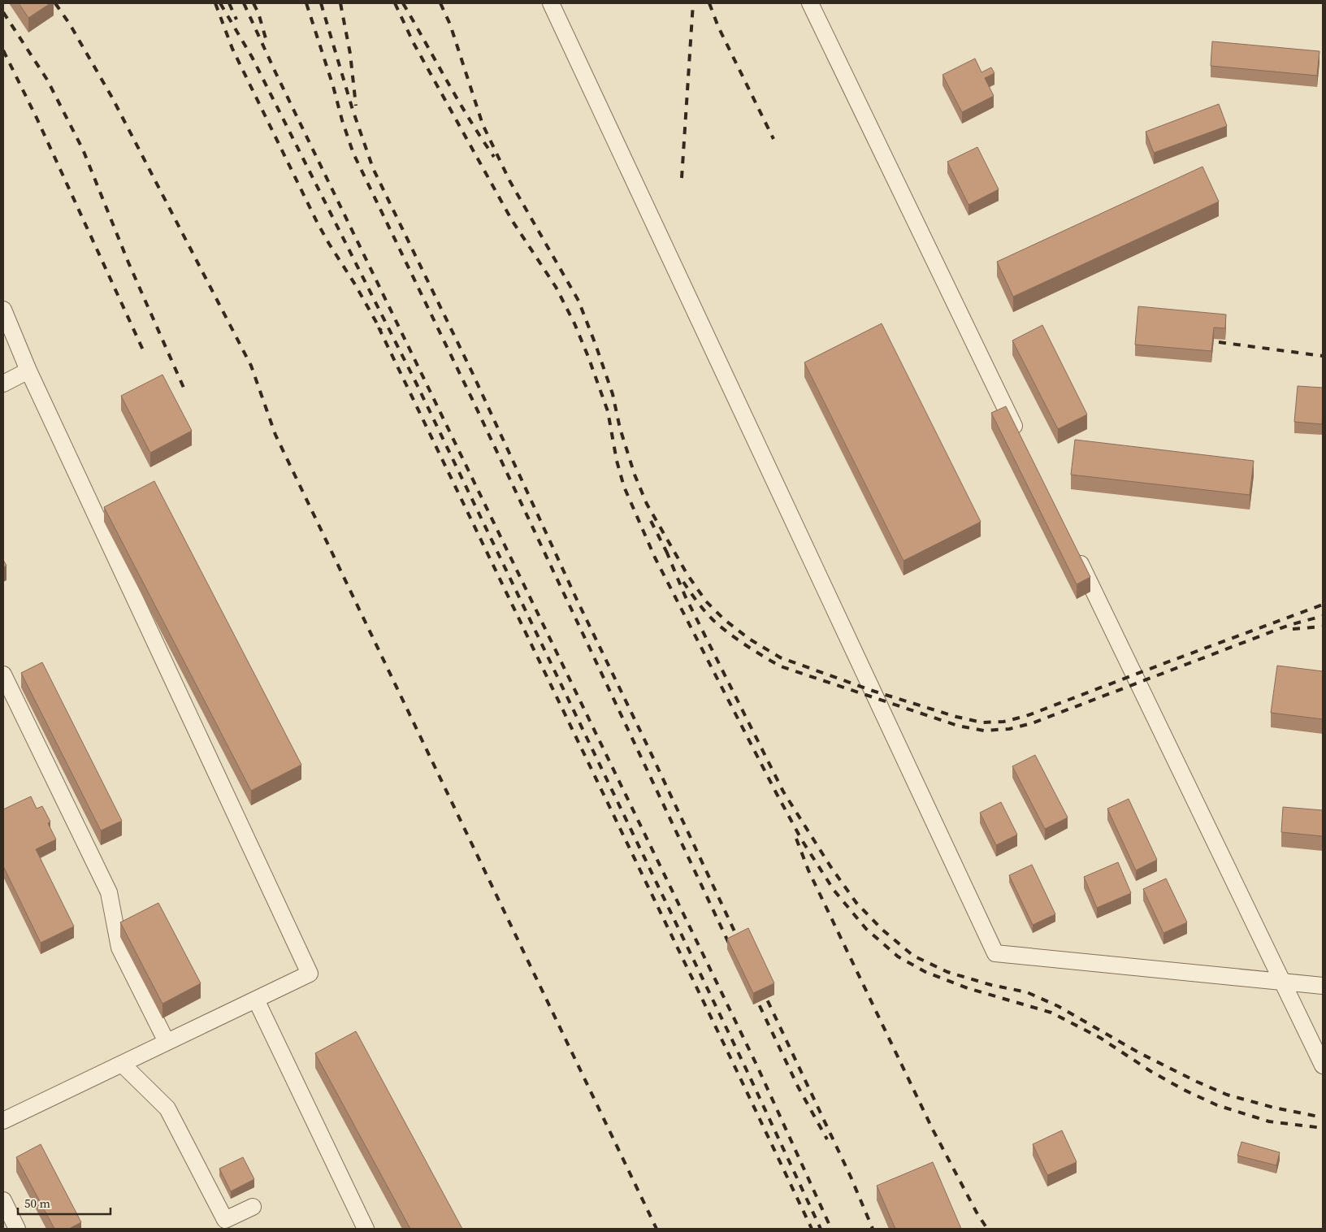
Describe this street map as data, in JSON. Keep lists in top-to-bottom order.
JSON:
{
  "scale_bar": "50 m"
}
